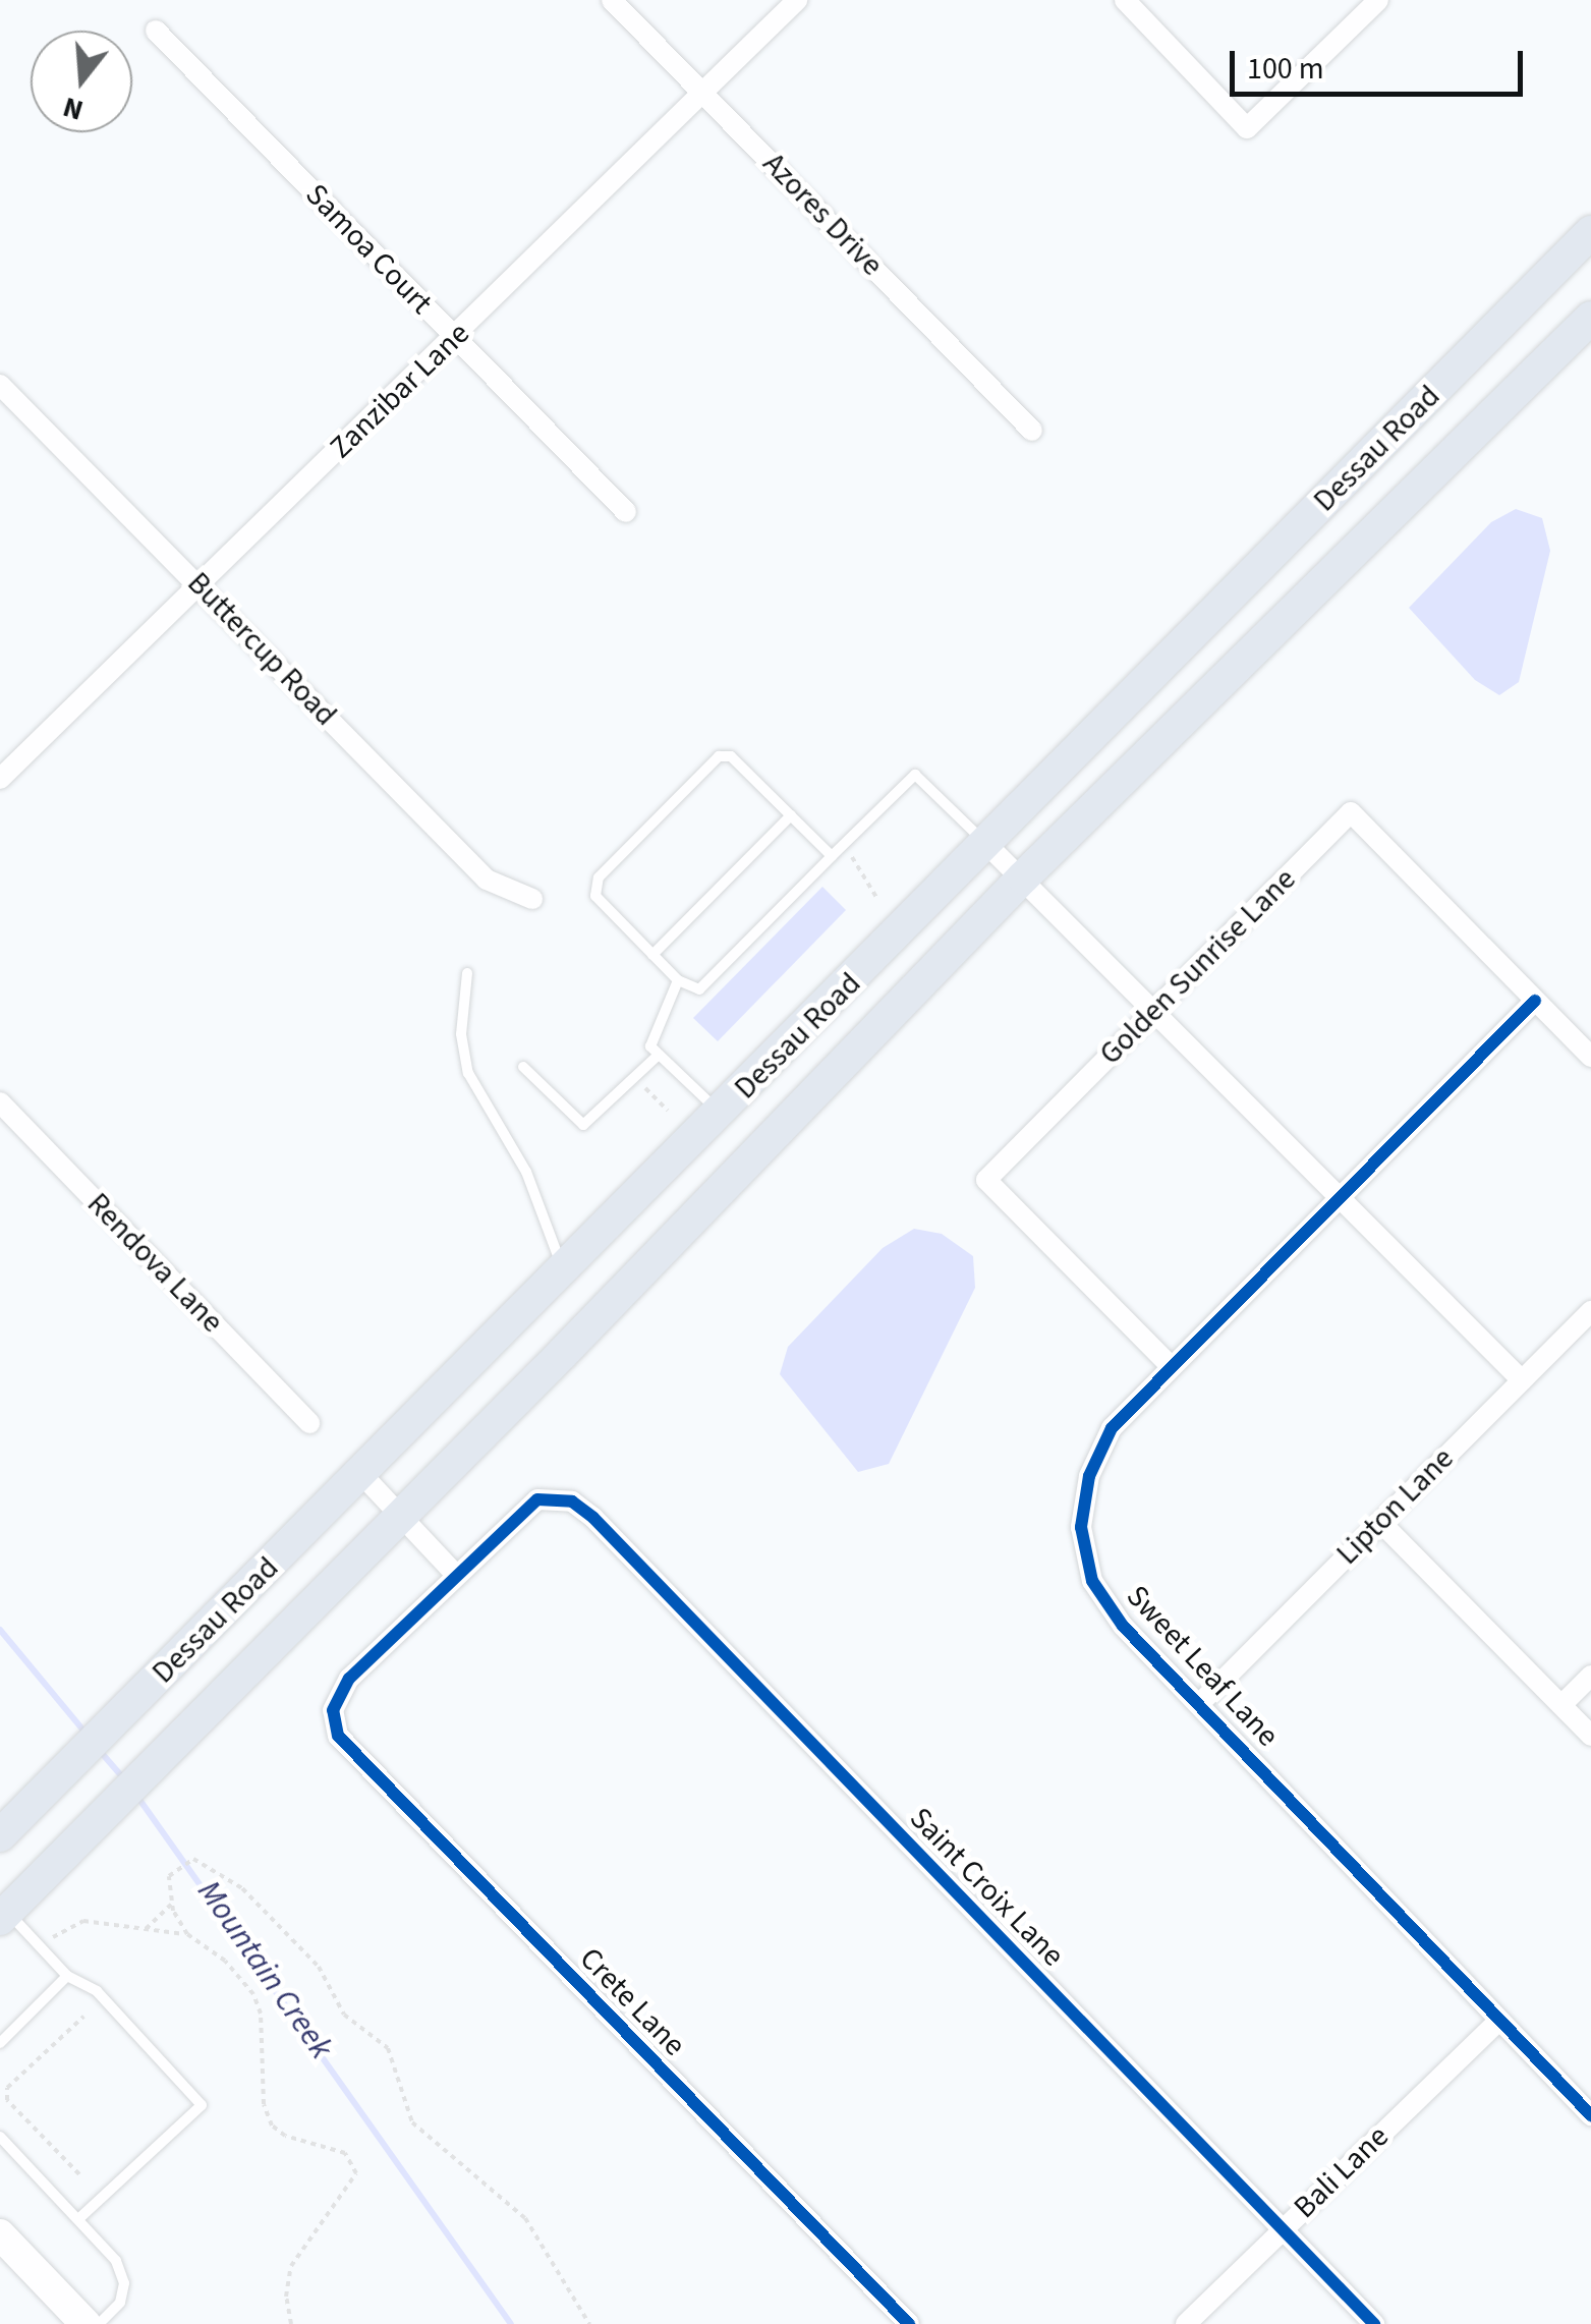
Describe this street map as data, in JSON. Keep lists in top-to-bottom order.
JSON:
{
  "streets": {
    "main road": ["Dessau Road"],
    "street": [
      "Azores Drive",
      "Samoa Court",
      "Zanzibar Lane",
      "Buttercup Road",
      "Golden Sunrise Lane",
      "Rendova Lane",
      "Lipton Lane",
      "Sweet Leaf Lane",
      "Saint Croix Lane",
      "Crete Lane",
      "Bali Lane"
    ]
  },
  "crossings": [
    ["Azores Drive", "Zanzibar Lane"],
    ["Samoa Court", "Zanzibar Lane"],
    ["Zanzibar Lane", "Buttercup Road"],
    ["Golden Sunrise Lane", "Sweet Leaf Lane"],
    ["Lipton Lane", "Sweet Leaf Lane"],
    ["Sweet Leaf Lane", "Bali Lane"],
    ["Saint Croix Lane", "Crete Lane"],
    ["Saint Croix Lane", "Bali Lane"]
  ],
  "water": ["Mountain Creek"],
  "scale_bar": "100 m",
  "north": "bottom"
}
